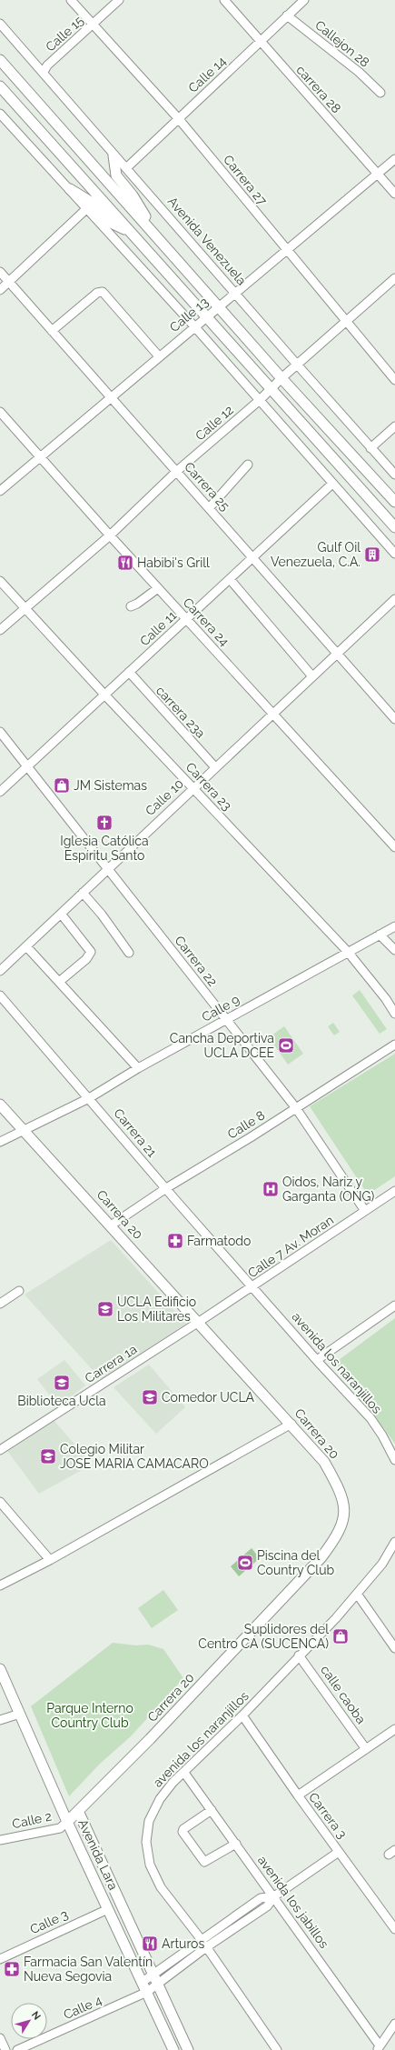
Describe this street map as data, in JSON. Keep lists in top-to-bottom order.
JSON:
{
  "streets": {
    "street": [
      "Calle 15",
      "Callejon 28",
      "Calle 14",
      "carrera 28",
      "Carrera 27",
      "Avenida Venezuela",
      "Calle 13",
      "Calle 12",
      "Carrera 25",
      "Carrera 24",
      "Calle 11",
      "carrera 23a",
      "Carrera 23",
      "Calle 10",
      "Carrera 22",
      "Calle 9",
      "Calle 8",
      "Carrera 21",
      "Carrera 20",
      "Calle 7 Av. Moran",
      "avenida los naranjillos",
      "Carrera 1a",
      "calle caoba",
      "Carrera 3",
      "Calle 2",
      "Avenida Lara",
      "avenida los jabillos",
      "Calle 3",
      "Calle 4"
    ]
  },
  "crossings": [
    ["Calle 15", "Carrera 27"],
    ["Calle 15", "Avenida Venezuela"],
    ["Callejon 28", "Calle 14"],
    ["Calle 14", "carrera 28"],
    ["Calle 14", "Carrera 27"],
    ["Calle 14", "Avenida Venezuela"],
    ["carrera 28", "Calle 13"],
    ["Carrera 27", "Calle 13"],
    ["Carrera 27", "Calle 12"],
    ["Avenida Venezuela", "Calle 13"],
    ["Avenida Venezuela", "Calle 12"],
    ["Calle 13", "Carrera 25"],
    ["Calle 13", "Carrera 24"],
    ["Calle 12", "Carrera 25"],
    ["Calle 12", "Carrera 24"],
    ["Calle 12", "Carrera 23"],
    ["Carrera 25", "Calle 11"],
    ["Carrera 25", "Calle 10"],
    ["Carrera 24", "Calle 11"],
    ["Carrera 24", "Calle 10"],
    ["Calle 11", "carrera 23a"],
    ["Calle 11", "Carrera 23"],
    ["Calle 11", "Carrera 22"],
    ["carrera 23a", "Calle 10"],
    ["Carrera 23", "Calle 10"],
    ["Carrera 23", "Calle 9"],
    ["Calle 10", "Carrera 22"],
    ["Carrera 22", "Calle 9"],
    ["Carrera 22", "Calle 8"],
    ["Carrera 22", "Calle 7 Av. Moran"],
    ["Calle 9", "Carrera 21"],
    ["Calle 9", "Carrera 20"],
    ["Calle 8", "Carrera 21"],
    ["Calle 8", "Carrera 20"],
    ["Carrera 21", "Calle 7 Av. Moran"],
    ["Carrera 21", "avenida los naranjillos"],
    ["Carrera 20", "Calle 7 Av. Moran"],
    ["Carrera 20", "Carrera 1a"],
    ["Carrera 20", "Calle 2"],
    ["Carrera 20", "Avenida Lara"],
    ["Calle 7 Av. Moran", "avenida los naranjillos"],
    ["Calle 7 Av. Moran", "Carrera 1a"],
    ["avenida los naranjillos", "calle caoba"],
    ["avenida los naranjillos", "Carrera 3"],
    ["avenida los naranjillos", "avenida los jabillos"],
    ["avenida los naranjillos", "Calle 4"],
    ["Calle 2", "Avenida Lara"],
    ["Avenida Lara", "Calle 3"],
    ["Avenida Lara", "Calle 4"],
    ["avenida los jabillos", "Calle 4"]
  ],
  "parks": ["Parque Interno Country Club"],
  "places": {
    "building": ["Gulf Oil Venezuela, C.A."],
    "restaurant": ["Habibi's Grill", "Arturos"],
    "shop": ["JM Sistemas", "Suplidores del Centro CA (SUCENCA)"],
    "church": ["Iglesia Católica Espíritu Santo"],
    "sports": ["Cancha Deportiva UCLA DCEE", "Piscina del Country Club"],
    "hospital": ["Oidos, Nariz y Garganta (ONG)"],
    "pharmacy": ["Farmatodo", "Farmacia San Valentín Nueva Segovia"],
    "school or university": [
      "UCLA Edificio Los Militares",
      "Biblioteca Ucla",
      "Comedor UCLA",
      "Colegio Militar JOSE MARIA CAMACARO"
    ]
  },
  "north": "top right"
}
